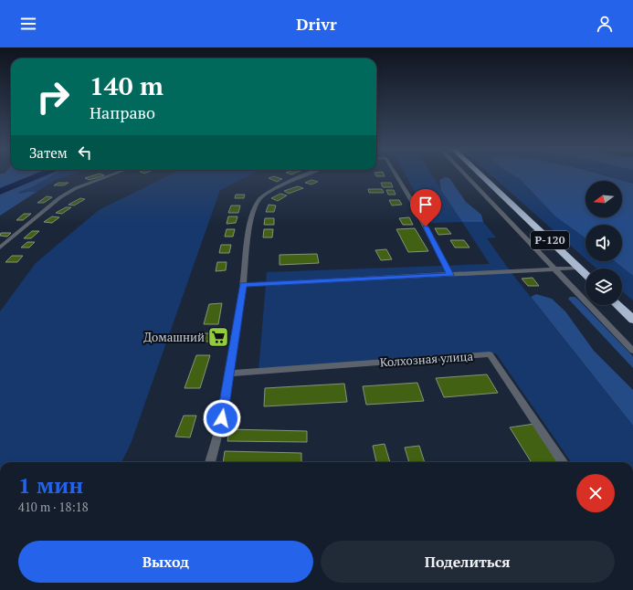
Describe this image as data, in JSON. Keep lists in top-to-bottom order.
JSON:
{
  "streets": {
    "highway": ["Р-120"],
    "street": ["Колхозная улица"]
  },
  "places": {
    "supermarket": ["Домашний"]
  },
  "north": "left",
  "page": {
    "header": "Drivr",
    "turn": ["140 m", "Направо"],
    "then": "Затем",
    "heading": ["1 мин", "410 m · 18:18"],
    "buttons": ["Выход", "Поделиться"]
  }
}
